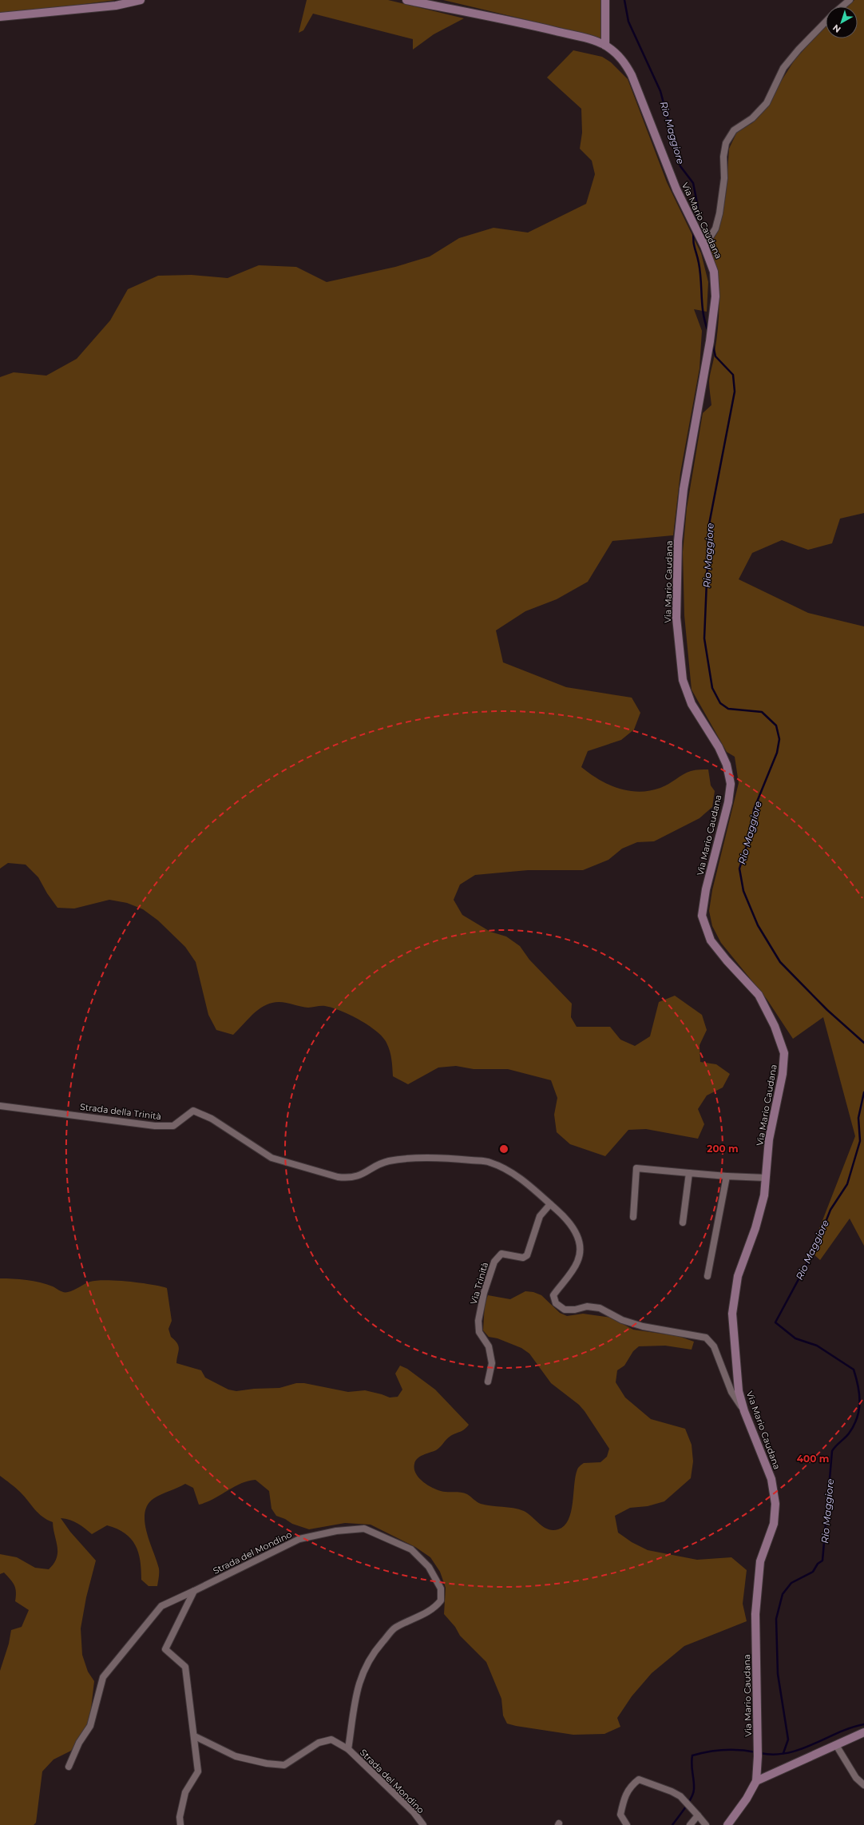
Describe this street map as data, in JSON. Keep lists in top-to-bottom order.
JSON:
{
  "streets": {
    "main road": ["Via Mario Caudana"],
    "street": ["Strada della Trinità", "Via Trinità", "Strada del Mondino"]
  },
  "crossings": [
    ["Via Mario Caudana", "Strada della Trinità"],
    ["Strada della Trinità", "Via Trinità"]
  ],
  "water": ["Rio Maggiore"],
  "north": "bottom left",
  "rings": ["200 m", "400 m"]
}
